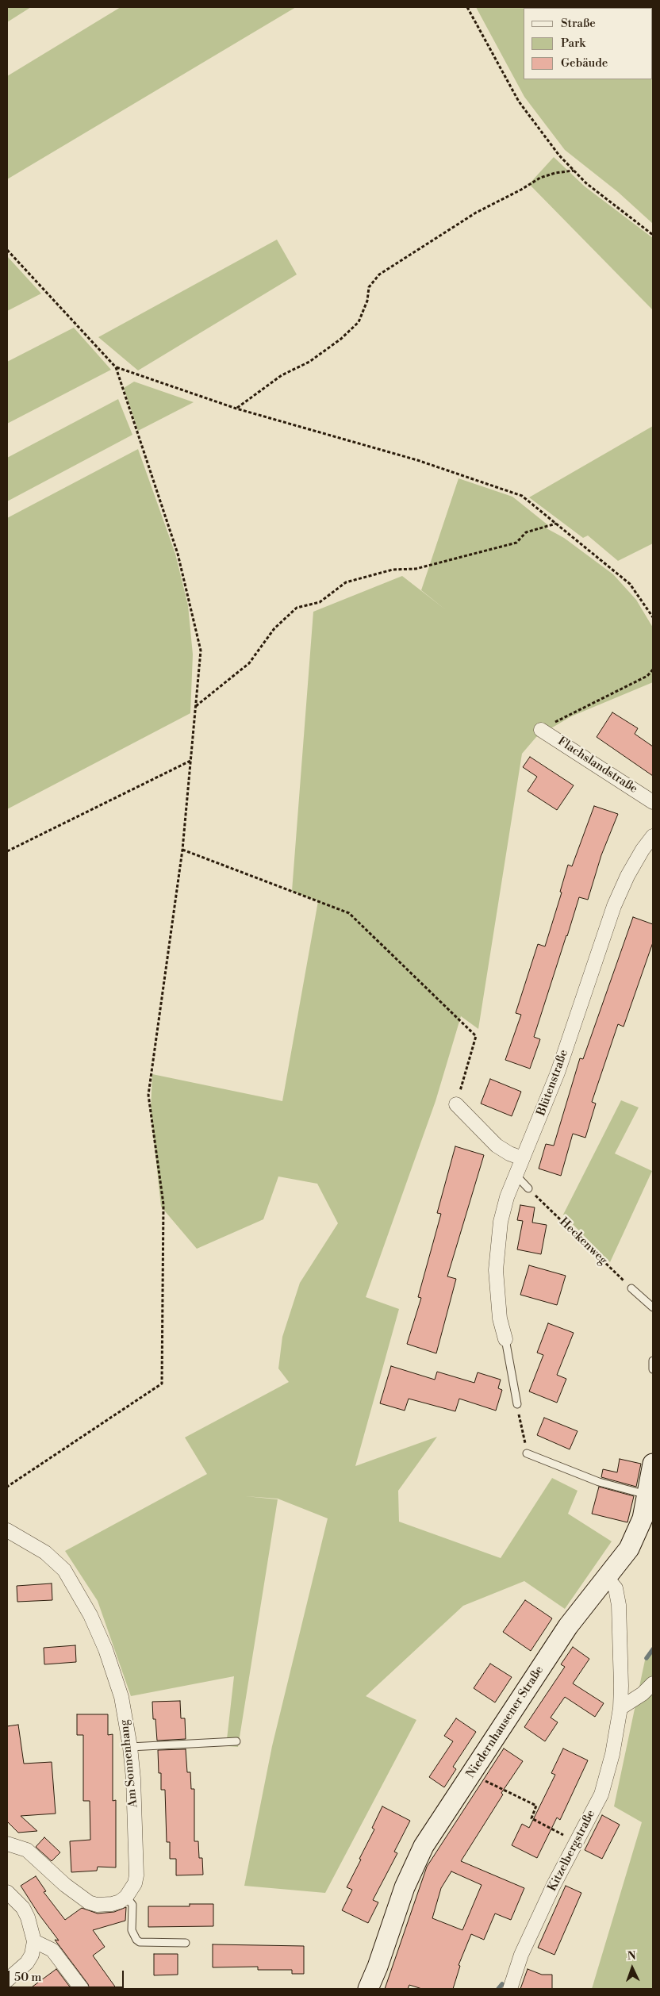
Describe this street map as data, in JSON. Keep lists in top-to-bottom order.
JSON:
{
  "streets": {
    "main road": ["Niedernhausener Straße"],
    "street": [
      "Flachslandstraße",
      "Blütenstraße",
      "Am Sonnenhang",
      "Kitzelbergstraße"
    ],
    "path": ["Heckenweg"]
  },
  "crossings": [
    ["Niedernhausener Straße", "Kitzelbergstraße"]
  ],
  "legend": ["Straße", "Park", "Gebäude"],
  "scale_bar": "50 m",
  "north": "top"
}
